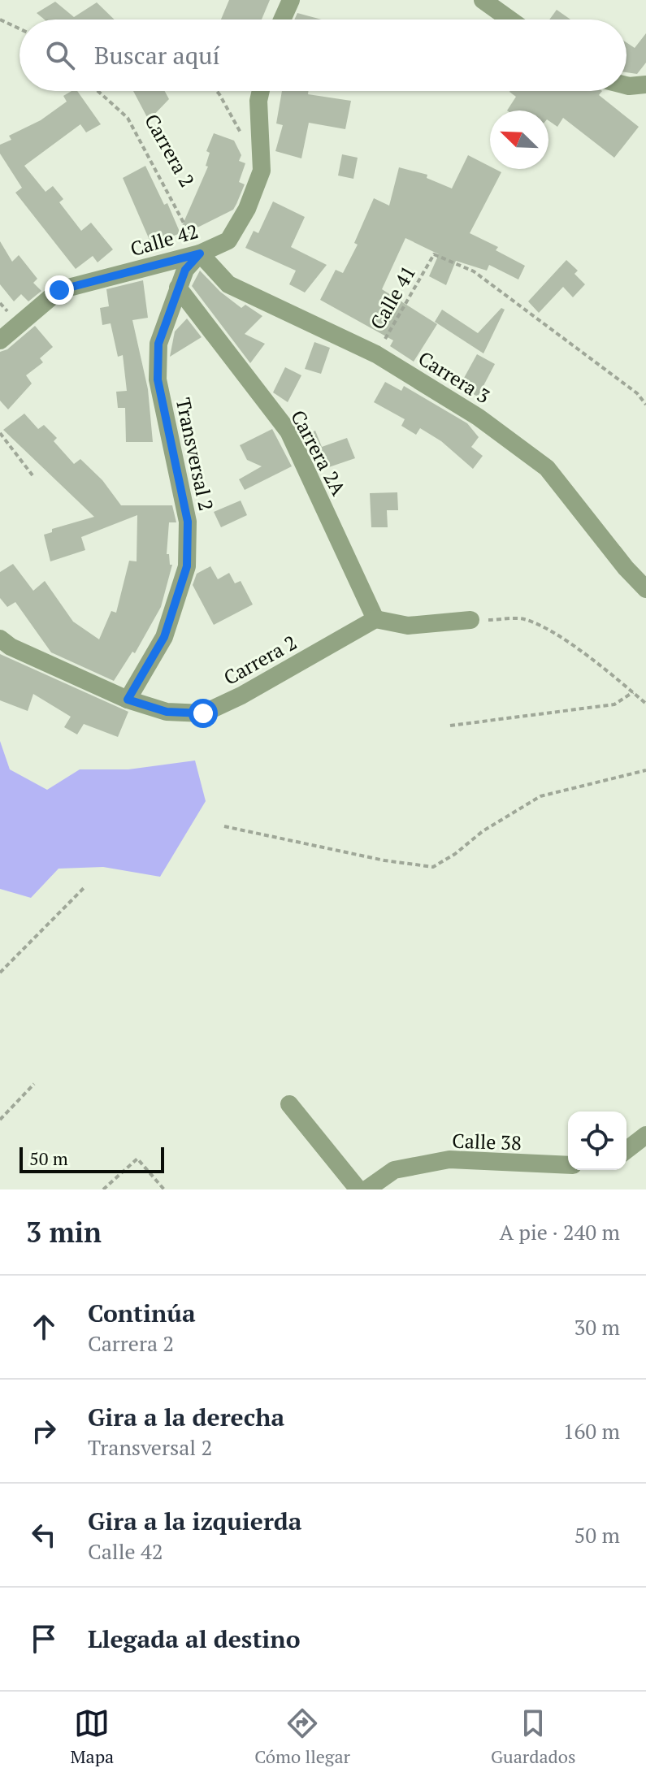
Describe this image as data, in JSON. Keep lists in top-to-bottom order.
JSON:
{
  "streets": {
    "street": [
      "Carrera 2",
      "Calle 42",
      "Carrera 3",
      "Carrera 2A",
      "Transversal 2",
      "Calle 38"
    ],
    "path": ["Calle 41"]
  },
  "crossings": [
    ["Carrera 2", "Calle 42"],
    ["Carrera 2", "Carrera 3"],
    ["Carrera 2", "Carrera 2A"],
    ["Carrera 2", "Transversal 2"],
    ["Calle 42", "Carrera 3"],
    ["Calle 42", "Transversal 2"],
    ["Calle 41", "Carrera 3"],
    ["Carrera 3", "Transversal 2"],
    ["Carrera 2A", "Transversal 2"]
  ],
  "scale_bar": "50 m",
  "north": "top left",
  "page": {
    "search": "Buscar aquí",
    "scale": "50 m",
    "heading": ["3 min", "A pie · 240 m"],
    "list": [
      ["Continúa", "Carrera 2", "30 m"],
      ["Gira a la derecha", "Transversal 2", "160 m"],
      ["Gira a la izquierda", "Calle 42", "50 m"],
      "Llegada al destino"
    ],
    "nav": ["Mapa", "Cómo llegar", "Guardados"]
  }
}
